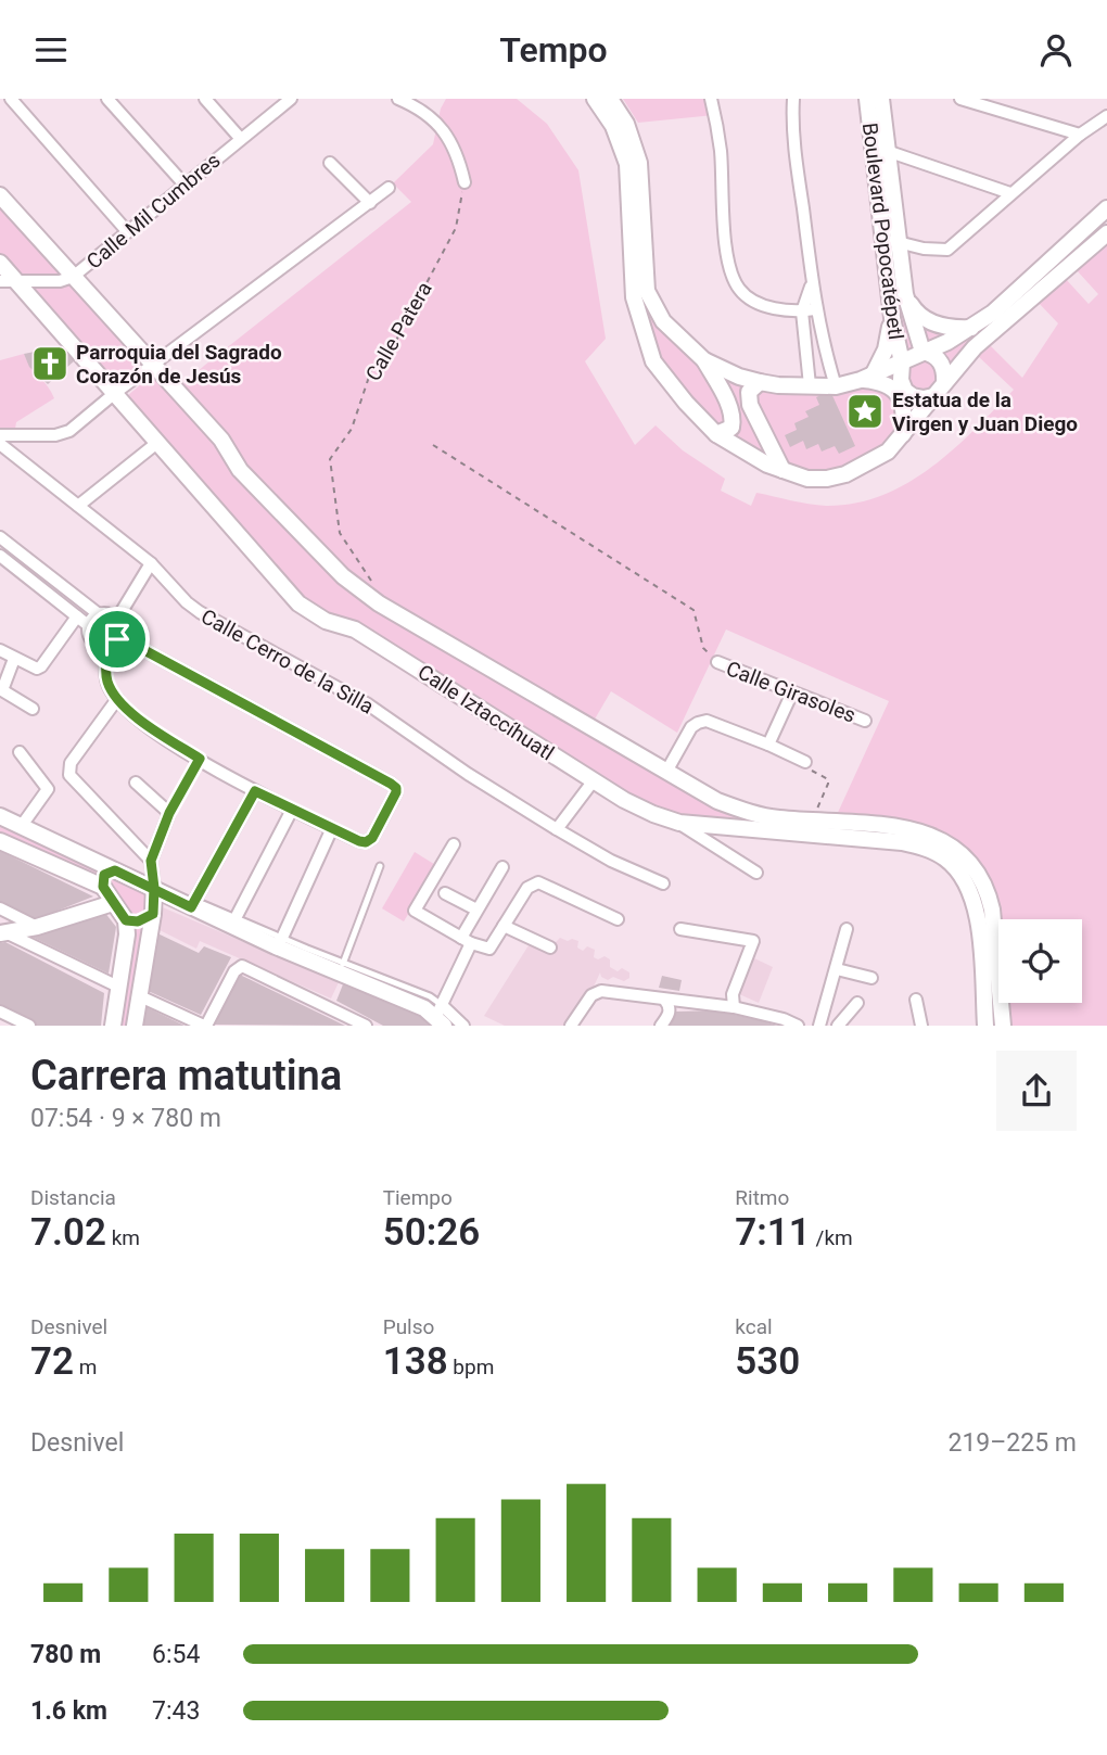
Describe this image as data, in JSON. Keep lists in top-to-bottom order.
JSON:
{
  "streets": {
    "street": [
      "Calle Mil Cumbres",
      "Boulevard Popocatépetl",
      "Calle Cerro de la Silla",
      "Calle Girasoles",
      "Calle Iztaccíhuatl"
    ],
    "path": ["Calle Patera"]
  },
  "crossings": [
    ["Calle Mil Cumbres", "Calle Iztaccíhuatl"],
    ["Calle Patera", "Calle Iztaccíhuatl"]
  ],
  "places": {
    "church": ["Parroquia del Sagrado Corazón de Jesús"],
    "place": ["Estatua de la Virgen y Juan Diego"]
  },
  "page": {
    "header": "Tempo",
    "heading": ["Carrera matutina", "07:54 · 9 × 780 m"],
    "stats": [
      ["Distancia", "7.02 km"],
      ["Tiempo", "50:26"],
      ["Ritmo", "7:11 /km"],
      ["Desnivel", "72 m"],
      ["Pulso", "138 bpm"],
      ["kcal", "530"]
    ],
    "chart": ["Desnivel", "219–225 m"],
    "list": [
      {
        "name": "780 m",
        "note": "6:54"
      },
      {
        "name": "1.6 km",
        "note": "7:43"
      }
    ]
  }
}
